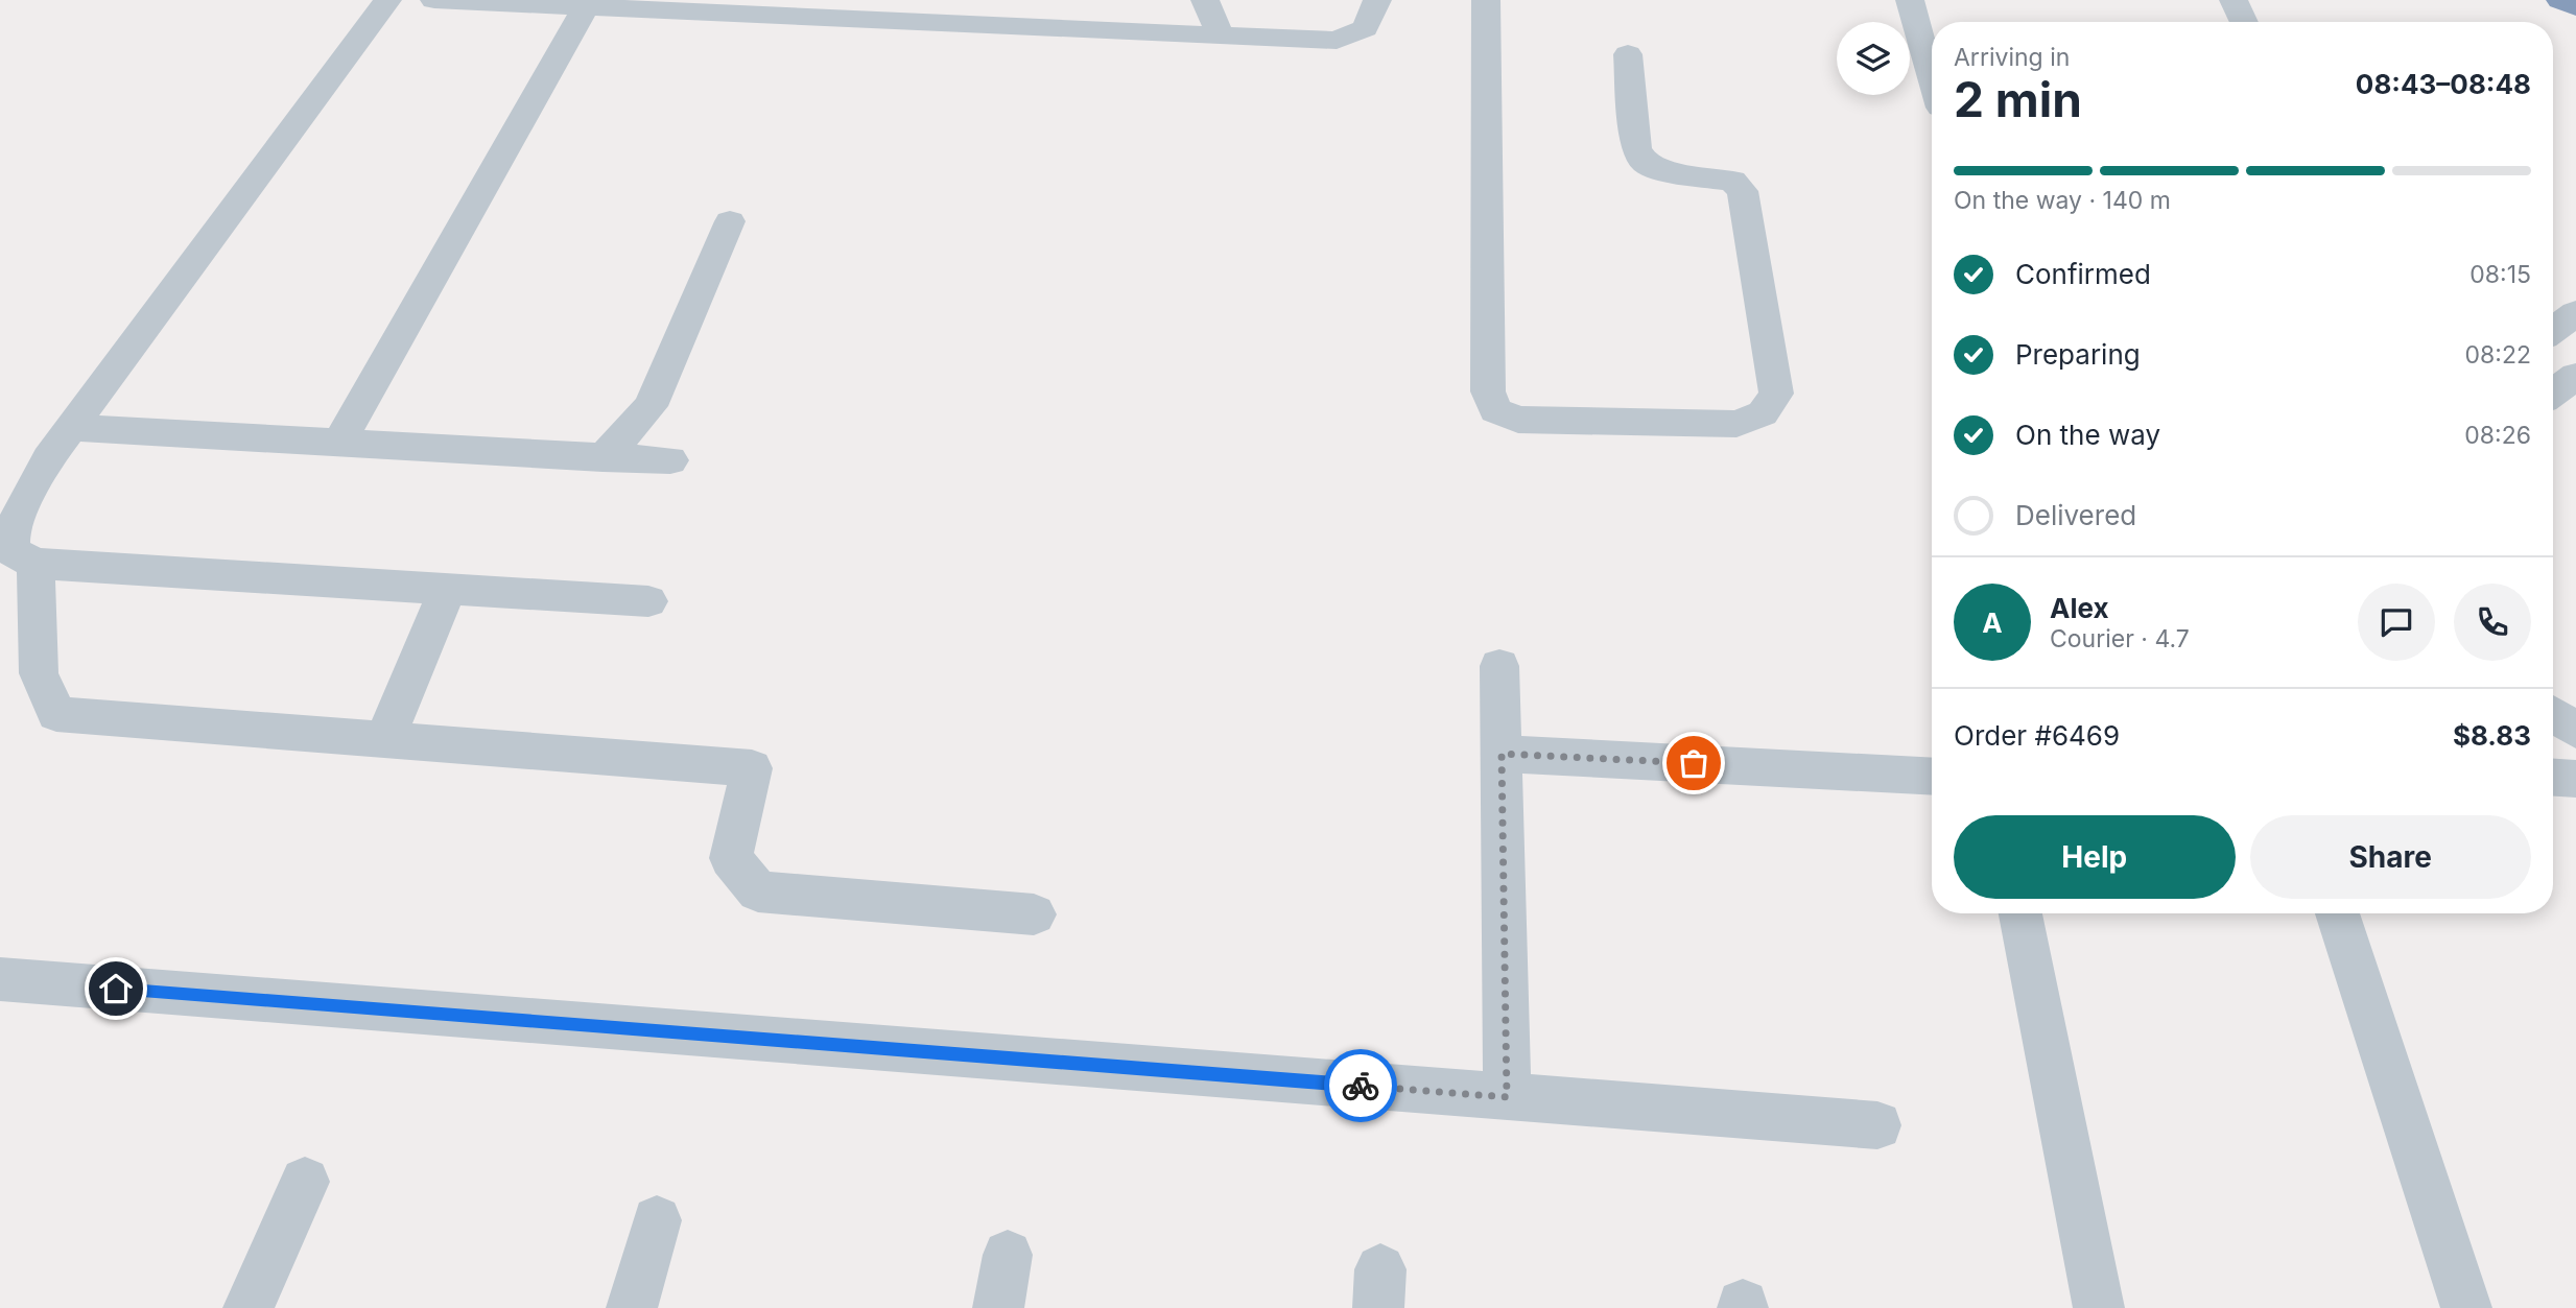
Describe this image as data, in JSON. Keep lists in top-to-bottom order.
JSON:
{
  "page": {
    "heading": ["2 min", "Arriving in", "08:43–08:48"],
    "panel": [
      "Alex",
      "Courier · 4.7",
      "Order #6469",
      "$8.83"
    ],
    "bar": "On the way · 140 m",
    "list": [
      ["Confirmed", "08:15"],
      ["Preparing", "08:22"],
      ["On the way", "08:26"],
      "Delivered"
    ],
    "round": "A",
    "buttons": ["Help", "Share"]
  }
}
